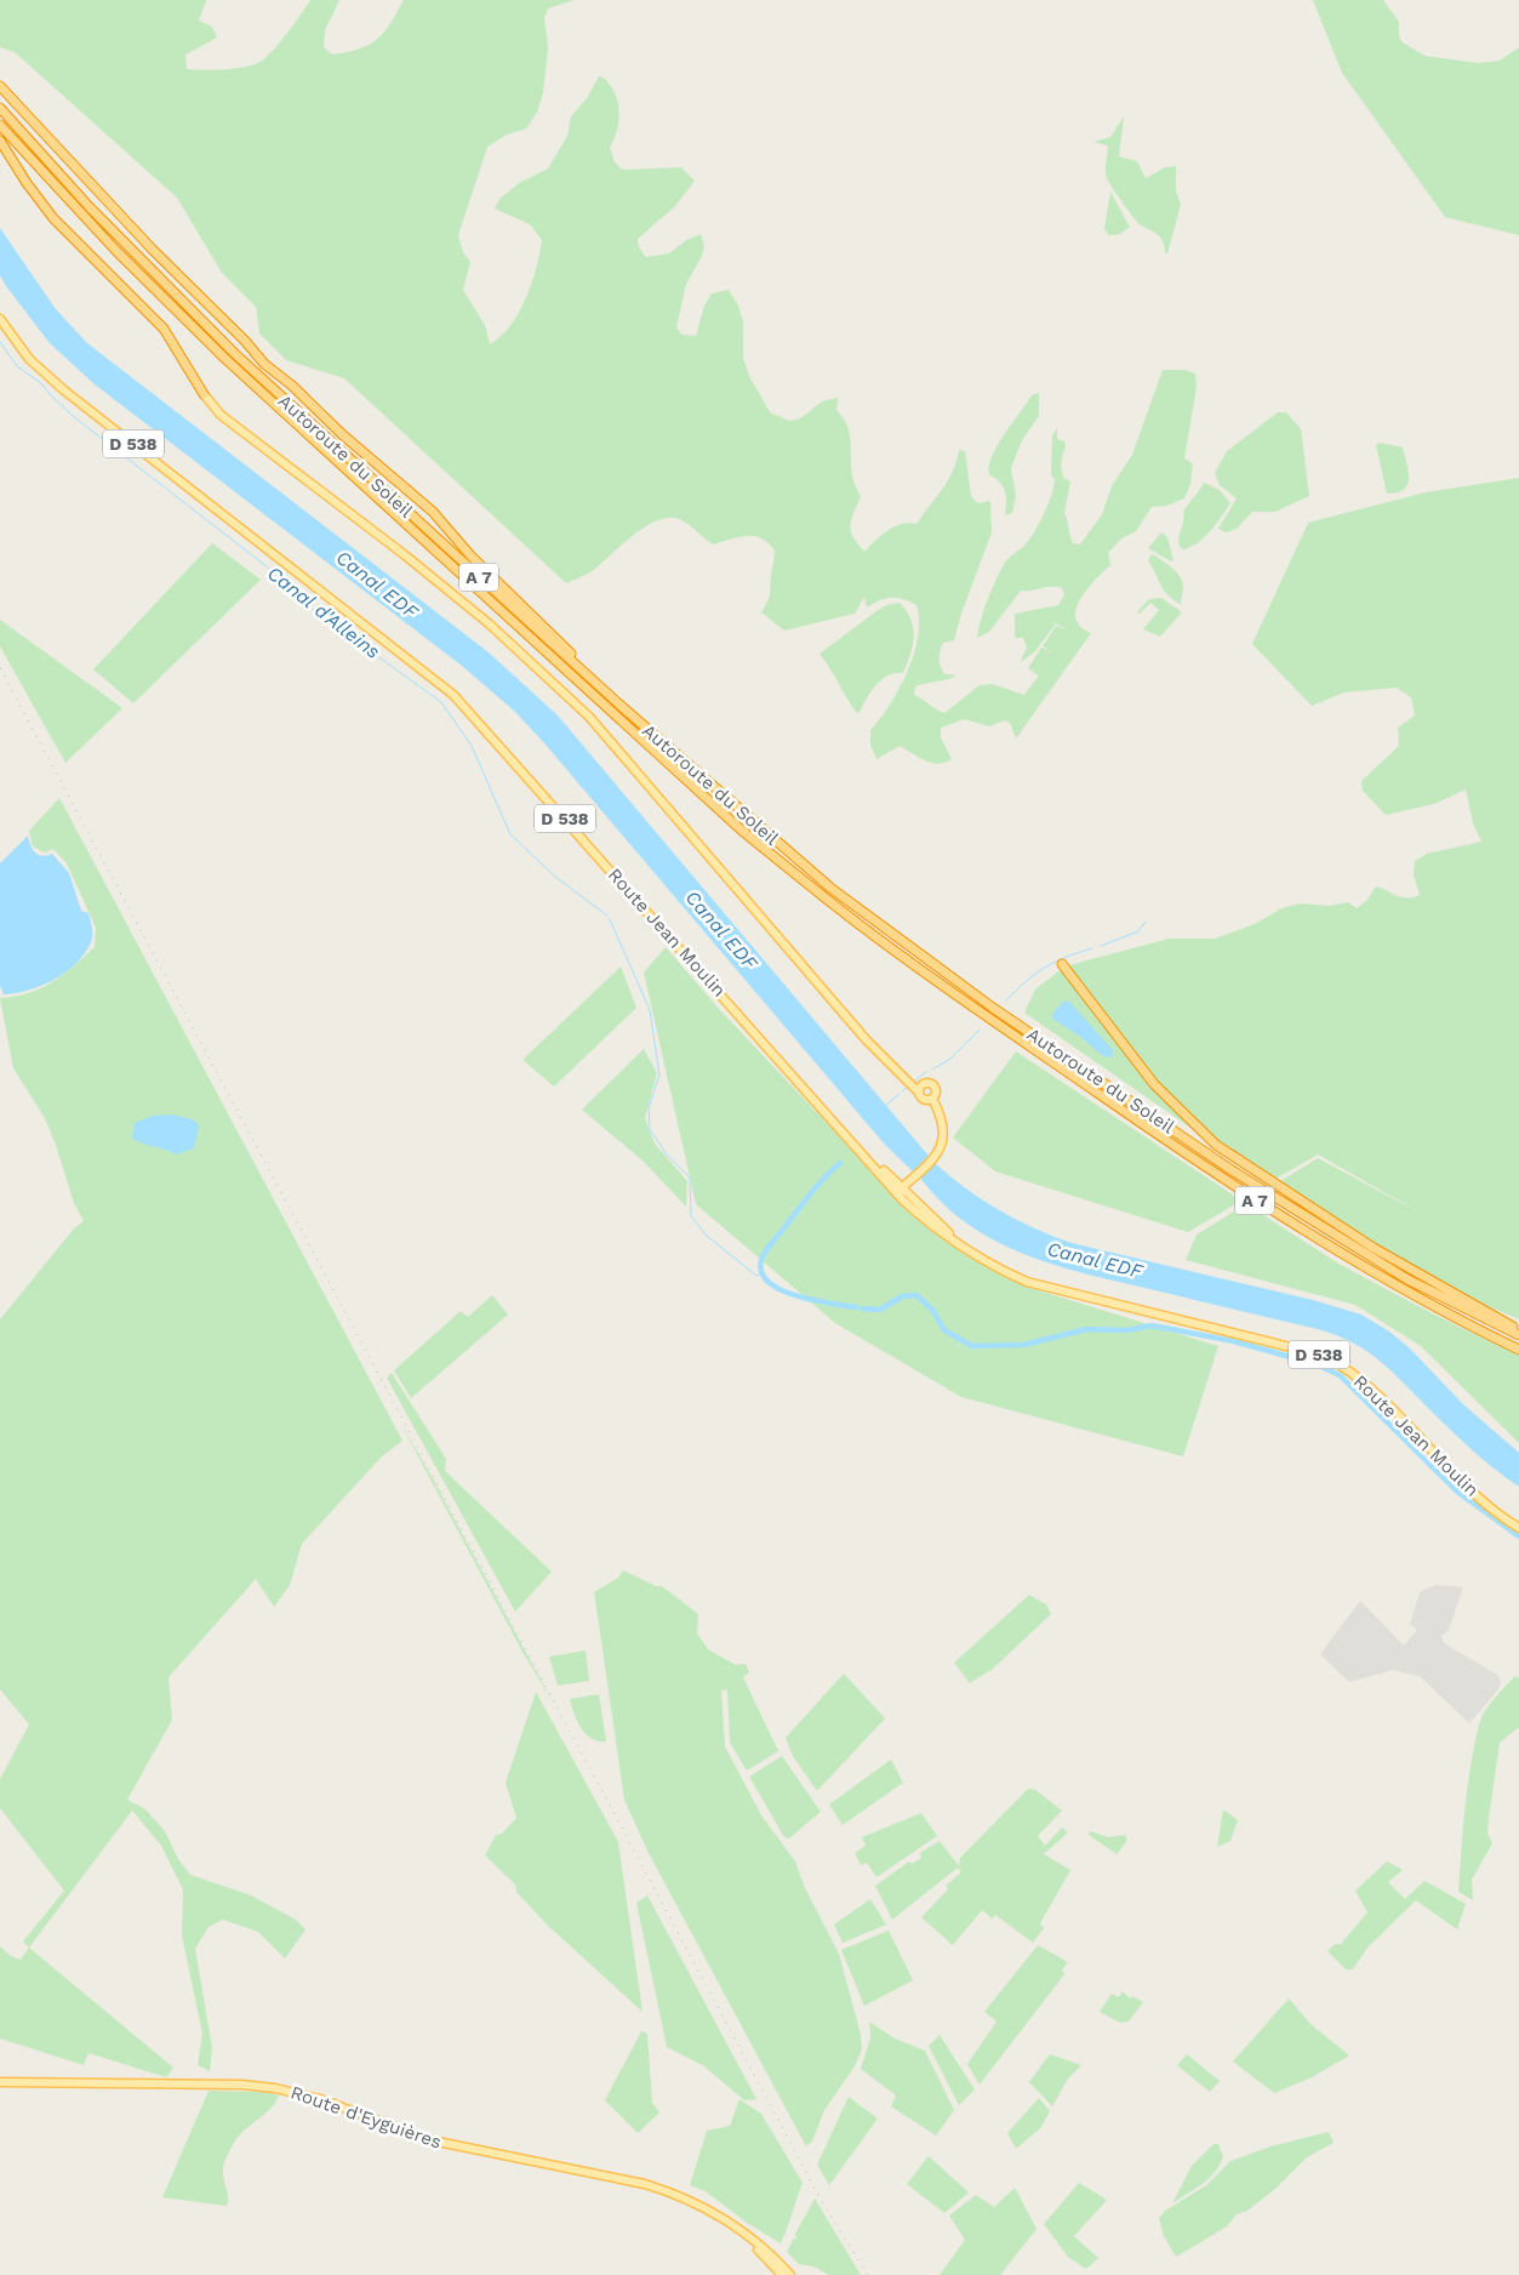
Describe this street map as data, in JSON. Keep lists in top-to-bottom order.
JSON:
{
  "streets": {
    "highway": ["Autoroute du Soleil", "A 7"],
    "main road": ["D 538", "Route Jean Moulin", "Route d'Eyguières"]
  },
  "crossings": [
    ["D 538", "Route Jean Moulin"]
  ],
  "water": ["Canal EDF", "Canal d'Alleins"]
}
